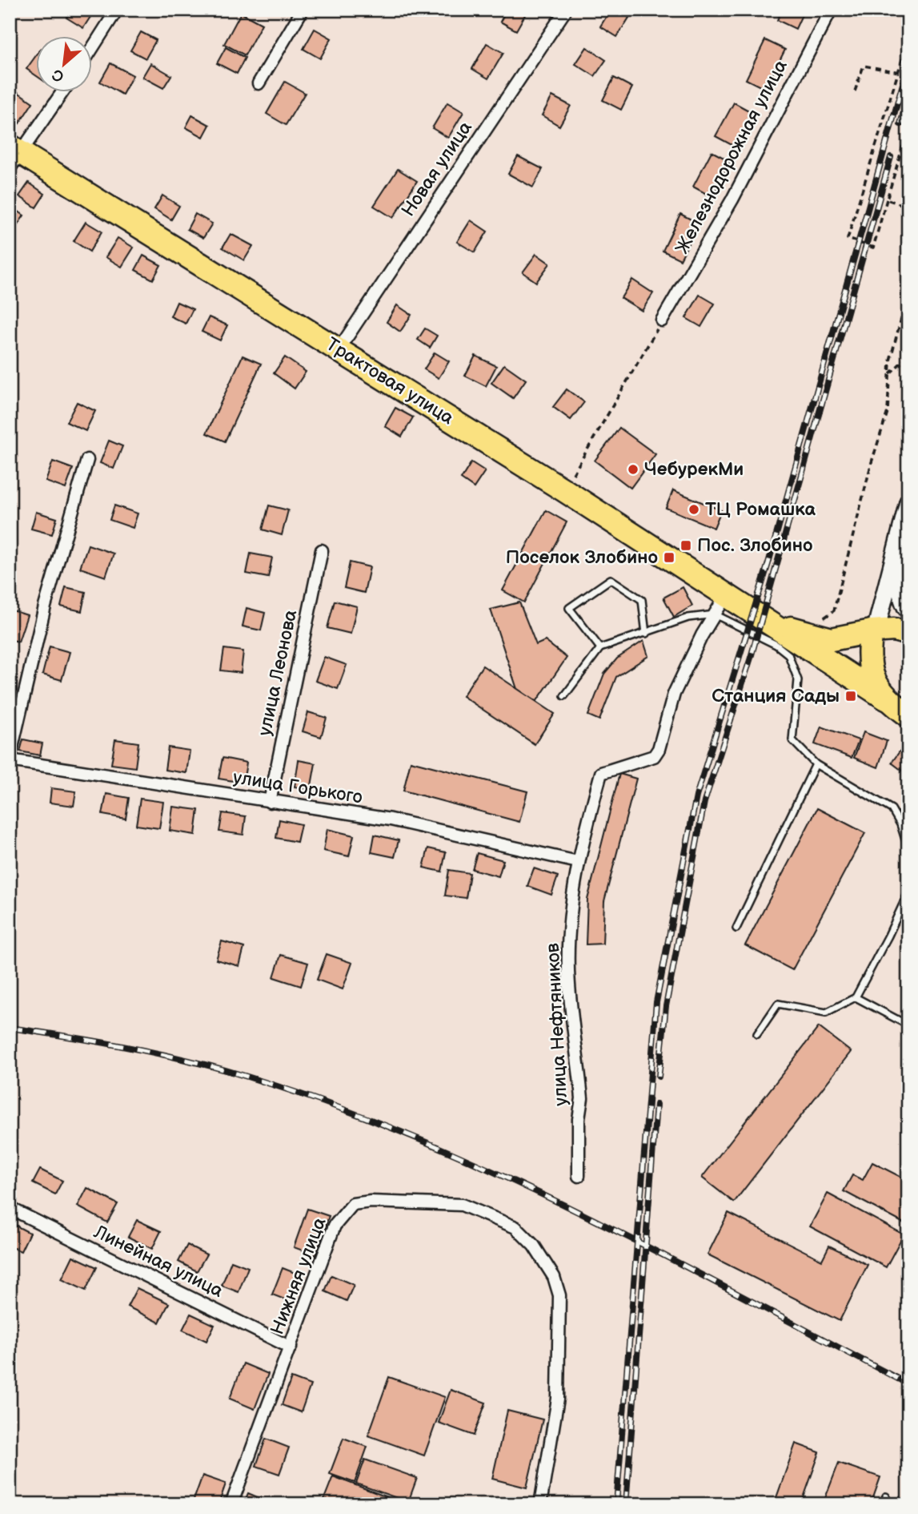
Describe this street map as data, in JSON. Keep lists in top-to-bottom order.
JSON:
{
  "streets": {
    "highway": ["Трактовая улица"],
    "street": [
      "Железнодорожная улица",
      "Новая улица",
      "улица Леонова",
      "улица Горького",
      "улица Нефтяников",
      "Линейная улица",
      "Нижняя улица"
    ]
  },
  "crossings": [
    ["Новая улица", "Трактовая улица"],
    ["Трактовая улица", "улица Нефтяников"],
    ["улица Леонова", "улица Горького"],
    ["улица Горького", "улица Нефтяников"],
    ["Линейная улица", "Нижняя улица"]
  ],
  "places": {
    "other": ["ЧебурекМи", "ТЦ Ромашка"],
    "transit": ["Пос. Злобино", "Поселок Злобино", "Станция Сады"]
  },
  "north": "bottom left"
}
